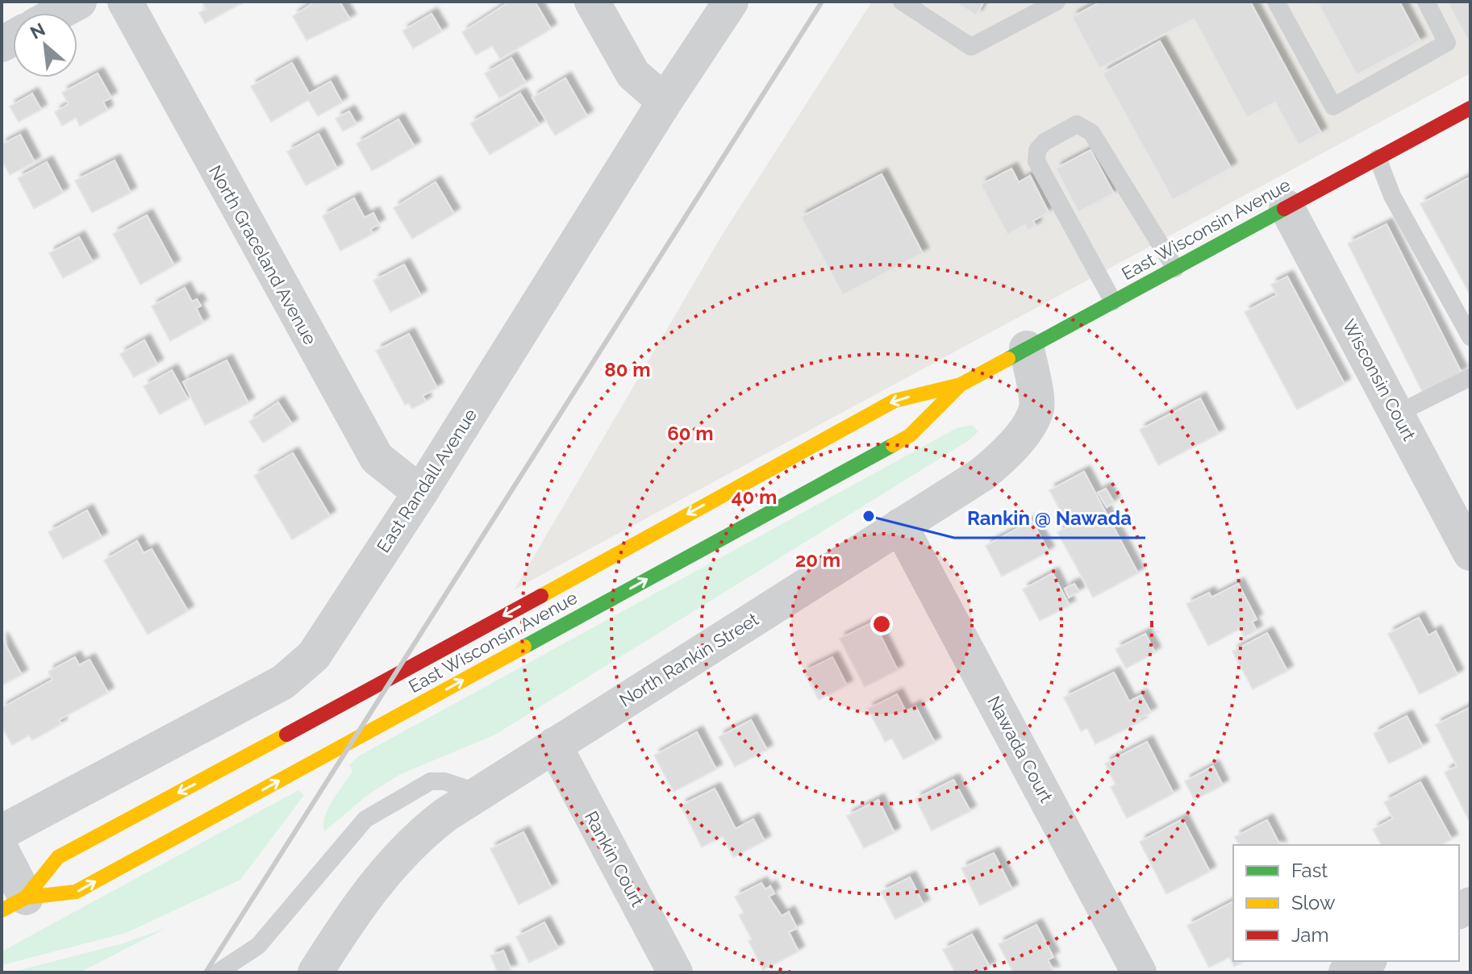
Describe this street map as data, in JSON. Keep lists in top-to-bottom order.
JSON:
{
  "streets": {
    "main road": ["East Wisconsin Avenue"],
    "street": [
      "North Graceland Avenue",
      "Wisconsin Court",
      "East Randall Avenue",
      "North Rankin Street",
      "Nawada Court",
      "Rankin Court"
    ]
  },
  "crossings": [
    ["East Wisconsin Avenue", "Wisconsin Court"],
    ["East Wisconsin Avenue", "North Rankin Street"],
    ["North Graceland Avenue", "East Randall Avenue"],
    ["North Rankin Street", "Nawada Court"],
    ["North Rankin Street", "Rankin Court"]
  ],
  "places": ["Rankin @ Nawada"],
  "legend": ["Fast", "Slow", "Jam"],
  "north": "top left",
  "rings": [
    "80 m",
    "60 m",
    "40 m",
    "20 m"
  ]
}
